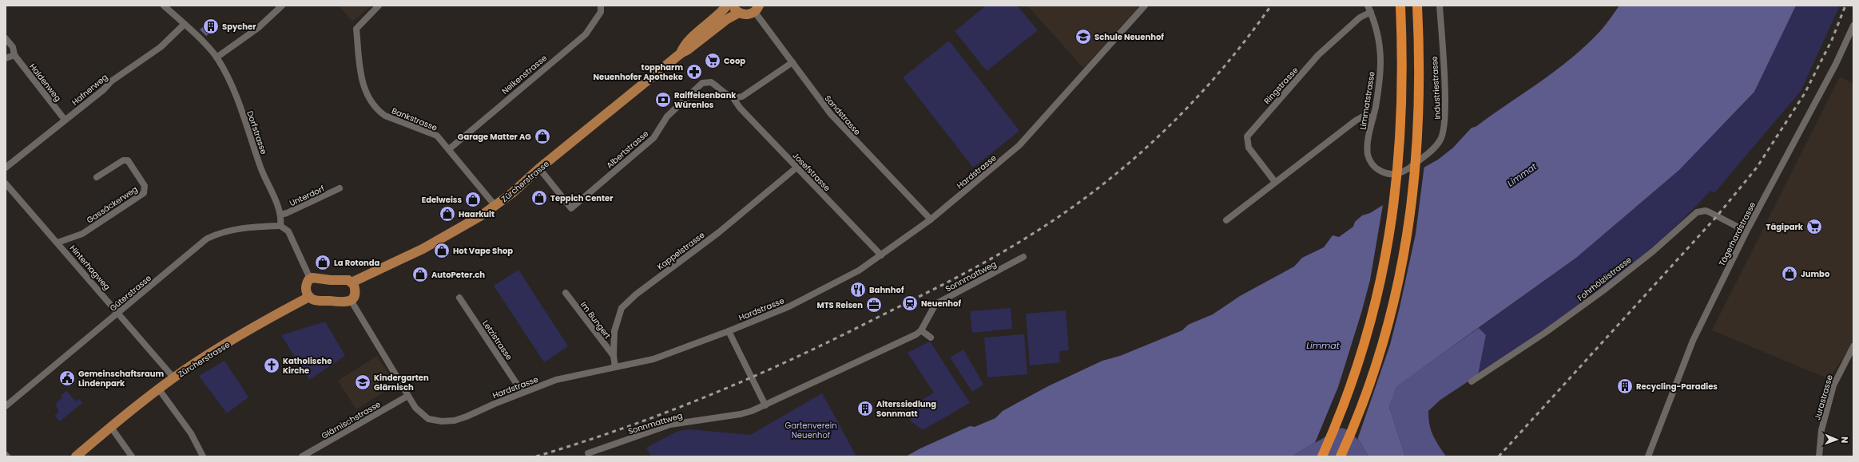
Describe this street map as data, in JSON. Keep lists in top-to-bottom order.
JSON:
{
  "streets": {
    "main road": ["Zürcherstrasse"],
    "street": [
      "Nelkenstrasse",
      "Haldenweg",
      "Ringstrasse",
      "Industriestrasse",
      "Hafnerweg",
      "Limmatstrasse",
      "Sandstrasse",
      "Bankstrasse",
      "Dorfstrasse",
      "Albertstrasse",
      "Josefstrasse",
      "Hardstrasse",
      "Unterdorf",
      "Gassäckerweg",
      "Tägerhardstrasse",
      "Kappelstrasse",
      "Hinterhagweg",
      "Sonnmattweg",
      "Fohrhölzlistrasse",
      "Güterstrasse",
      "Im Bungert",
      "Letzistrasse",
      "Jurastrasse",
      "Glärnischstrasse"
    ]
  },
  "crossings": [
    ["Nelkenstrasse", "Bankstrasse"],
    ["Haldenweg", "Hafnerweg"],
    ["Ringstrasse", "Limmatstrasse"],
    ["Industriestrasse", "Limmatstrasse"],
    ["Hafnerweg", "Dorfstrasse"],
    ["Sandstrasse", "Hardstrasse"],
    ["Bankstrasse", "Zürcherstrasse"],
    ["Dorfstrasse", "Unterdorf"],
    ["Dorfstrasse", "Güterstrasse"],
    ["Albertstrasse", "Josefstrasse"],
    ["Albertstrasse", "Zürcherstrasse"],
    ["Josefstrasse", "Hardstrasse"],
    ["Josefstrasse", "Kappelstrasse"],
    ["Hardstrasse", "Kappelstrasse"],
    ["Hardstrasse", "Letzistrasse"],
    ["Hardstrasse", "Glärnischstrasse"],
    ["Zürcherstrasse", "Hinterhagweg"],
    ["Gassäckerweg", "Hinterhagweg"],
    ["Tägerhardstrasse", "Fohrhölzlistrasse"],
    ["Kappelstrasse", "Im Bungert"],
    ["Hinterhagweg", "Güterstrasse"]
  ],
  "water": ["Limmat"],
  "parks": ["Gartenverein Neuenhof"],
  "places": {
    "building": ["Spycher", "Recycling-Paradies", "Alterssiedlung Sonnmatt"],
    "school or university": ["Schule Neuenhof", "Kindergarten Glärnisch"],
    "supermarket": ["Coop", "Tägipark"],
    "pharmacy": ["toppharm Neuenhofer Apotheke"],
    "bank": ["Raiffeisenbank Würenlos"],
    "shop": [
      "Garage Matter AG",
      "Teppich Center",
      "Edelweiss",
      "Haarkult",
      "Hot Vape Shop",
      "La Rotonda",
      "Jumbo",
      "AutoPeter.ch"
    ],
    "restaurant": ["Bahnhof"],
    "station": ["Neuenhof"],
    "office": ["MTS Reisen"],
    "church": ["Katholische Kirche"],
    "public building": ["Gemeinschaftsraum Lindenpark"]
  },
  "north": "right"
}
